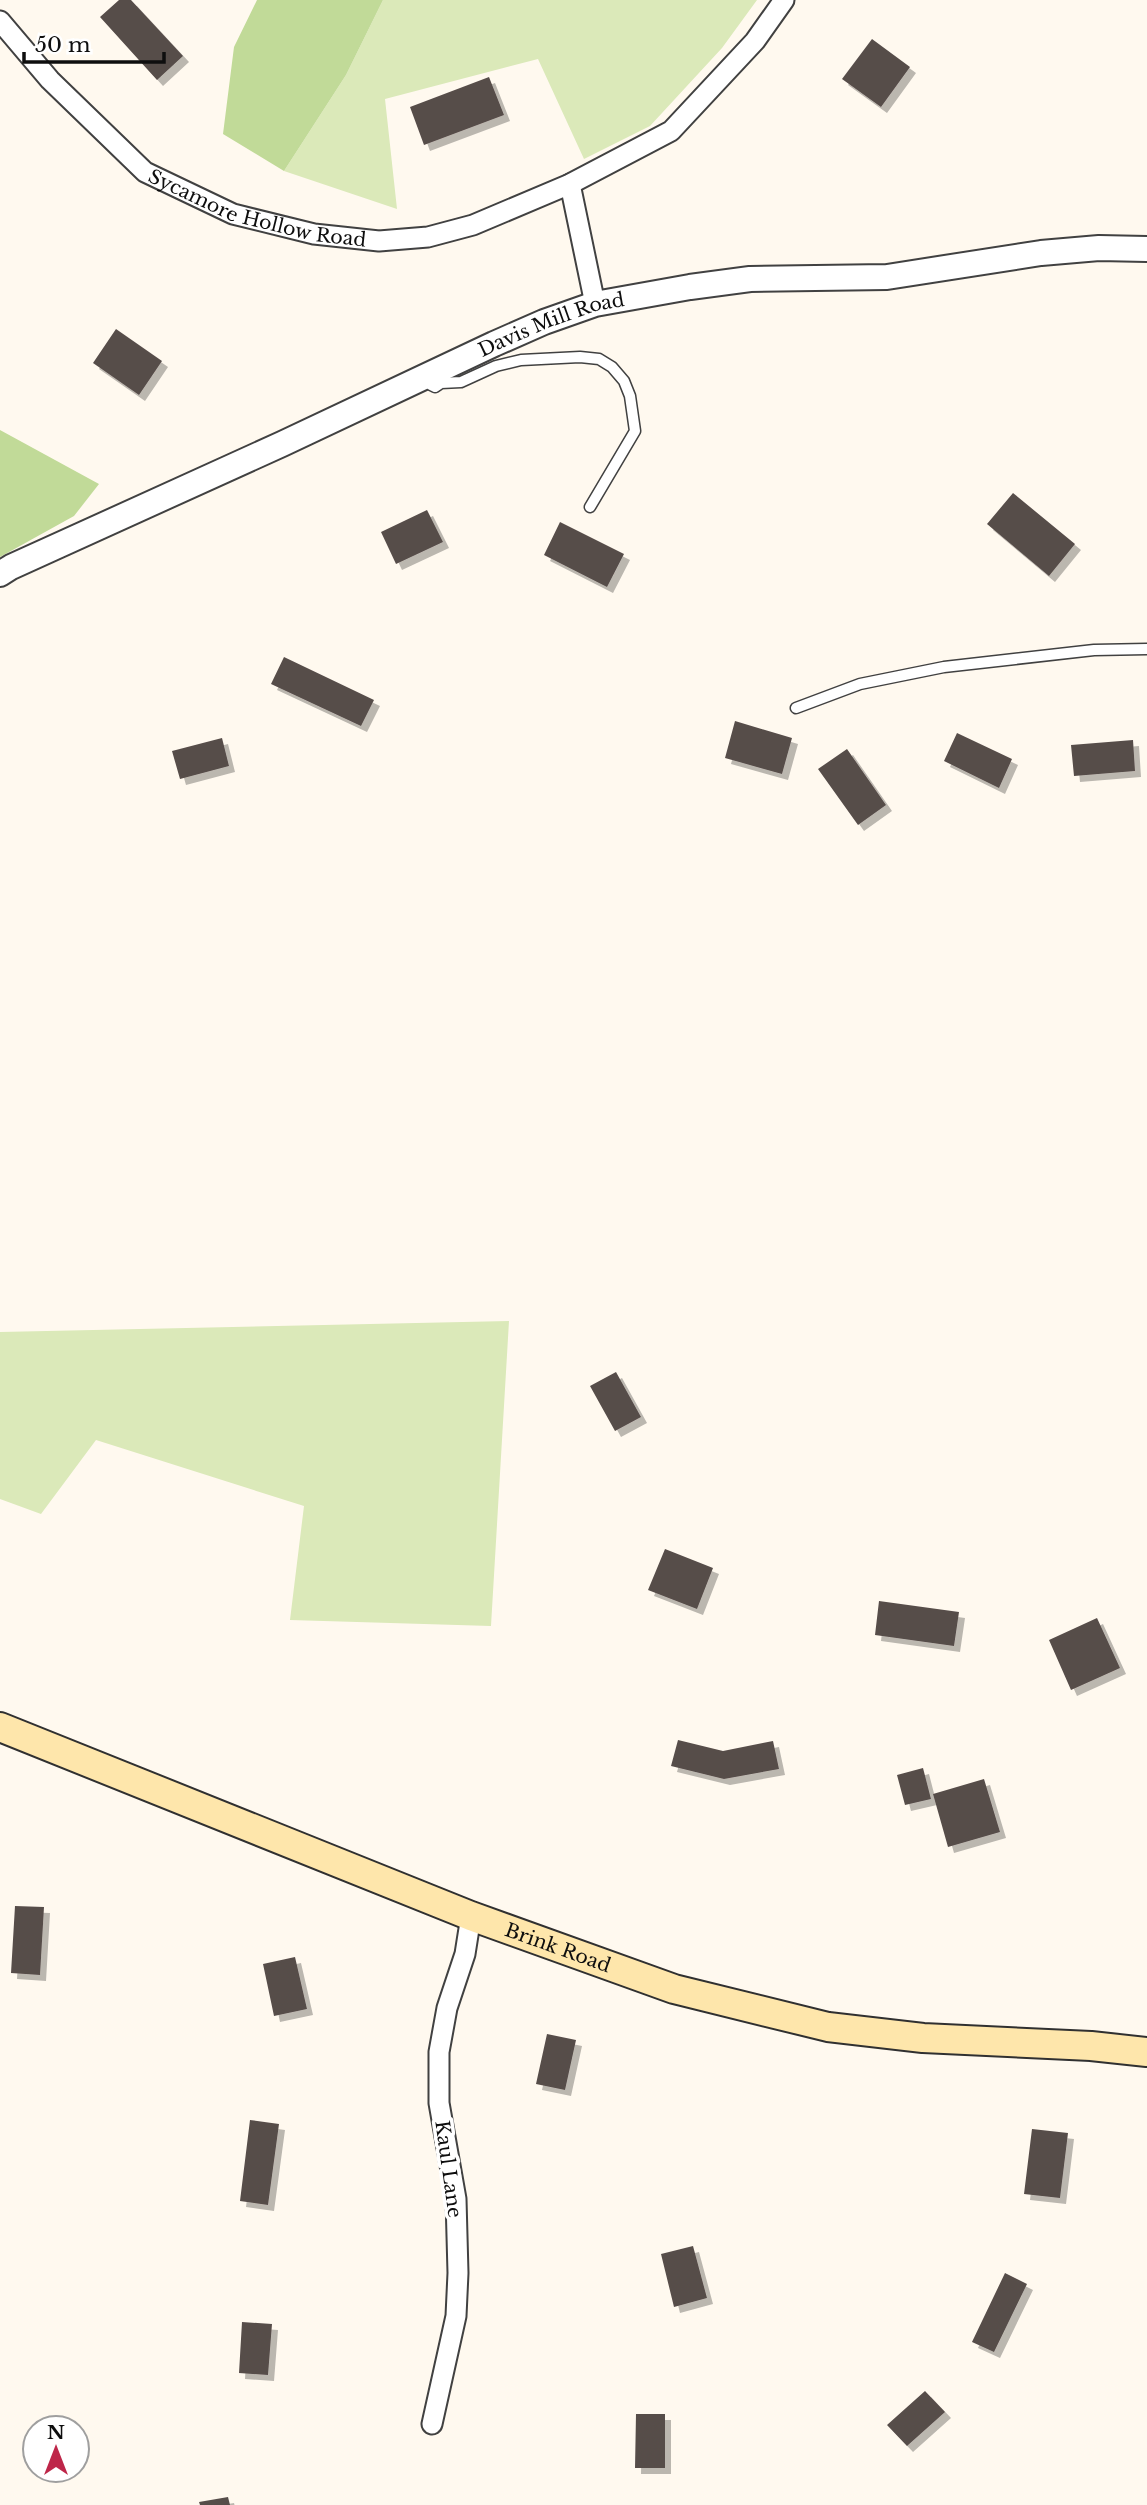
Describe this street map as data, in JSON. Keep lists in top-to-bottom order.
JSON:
{
  "streets": {
    "main road": ["Brink Road"],
    "street": ["Sycamore Hollow Road", "Davis Mill Road", "Kaul Lane"]
  },
  "crossings": [
    ["Brink Road", "Kaul Lane"]
  ],
  "scale_bar": "50 m",
  "north": "top"
}
